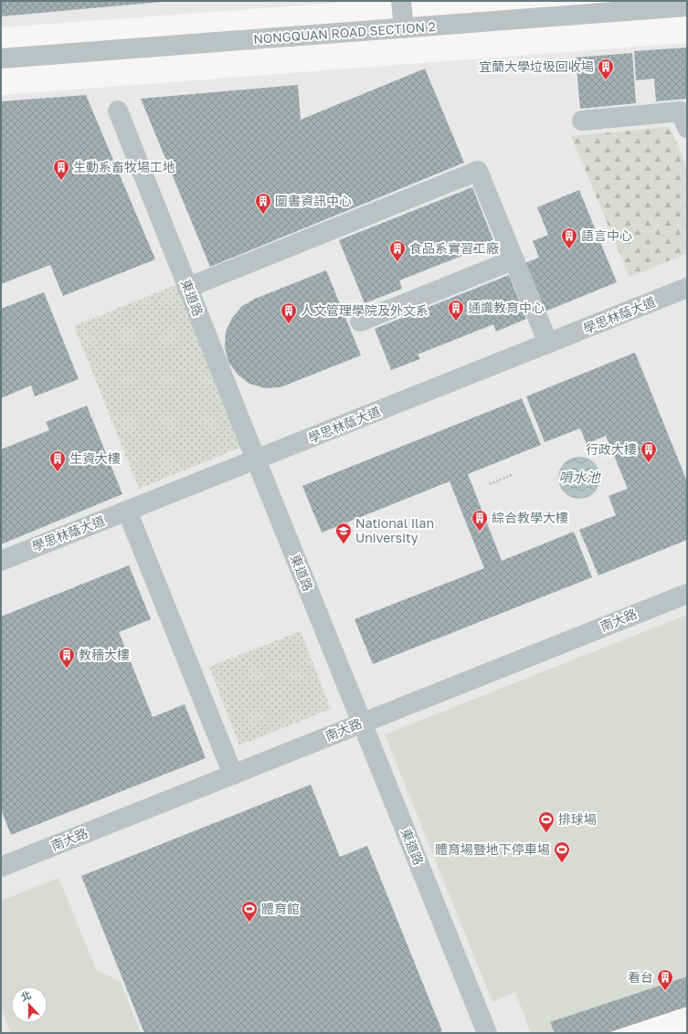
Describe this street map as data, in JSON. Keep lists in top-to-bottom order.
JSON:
{
  "streets": {
    "street": [
      "NONGQUAN ROAD SECTION 2",
      "東道路",
      "學思林蔭大道",
      "南大路"
    ]
  },
  "crossings": [
    ["東道路", "學思林蔭大道"],
    ["東道路", "南大路"]
  ],
  "water": ["噴水池"],
  "places": {
    "building": [
      "宜蘭大學垃圾回收場",
      "生動系畜牧場工地",
      "圖書資訊中心",
      "語言中心",
      "食品系實習工廠",
      "通識教育中心",
      "人文管理學院及外文系",
      "行政大樓",
      "生資大樓",
      "綜合教學大樓",
      "教穡大樓",
      "看台"
    ],
    "school or university": ["National Ilan University"],
    "sports": ["排球場", "體育場暨地下停車場", "體育館"]
  },
  "north": "top"
}
